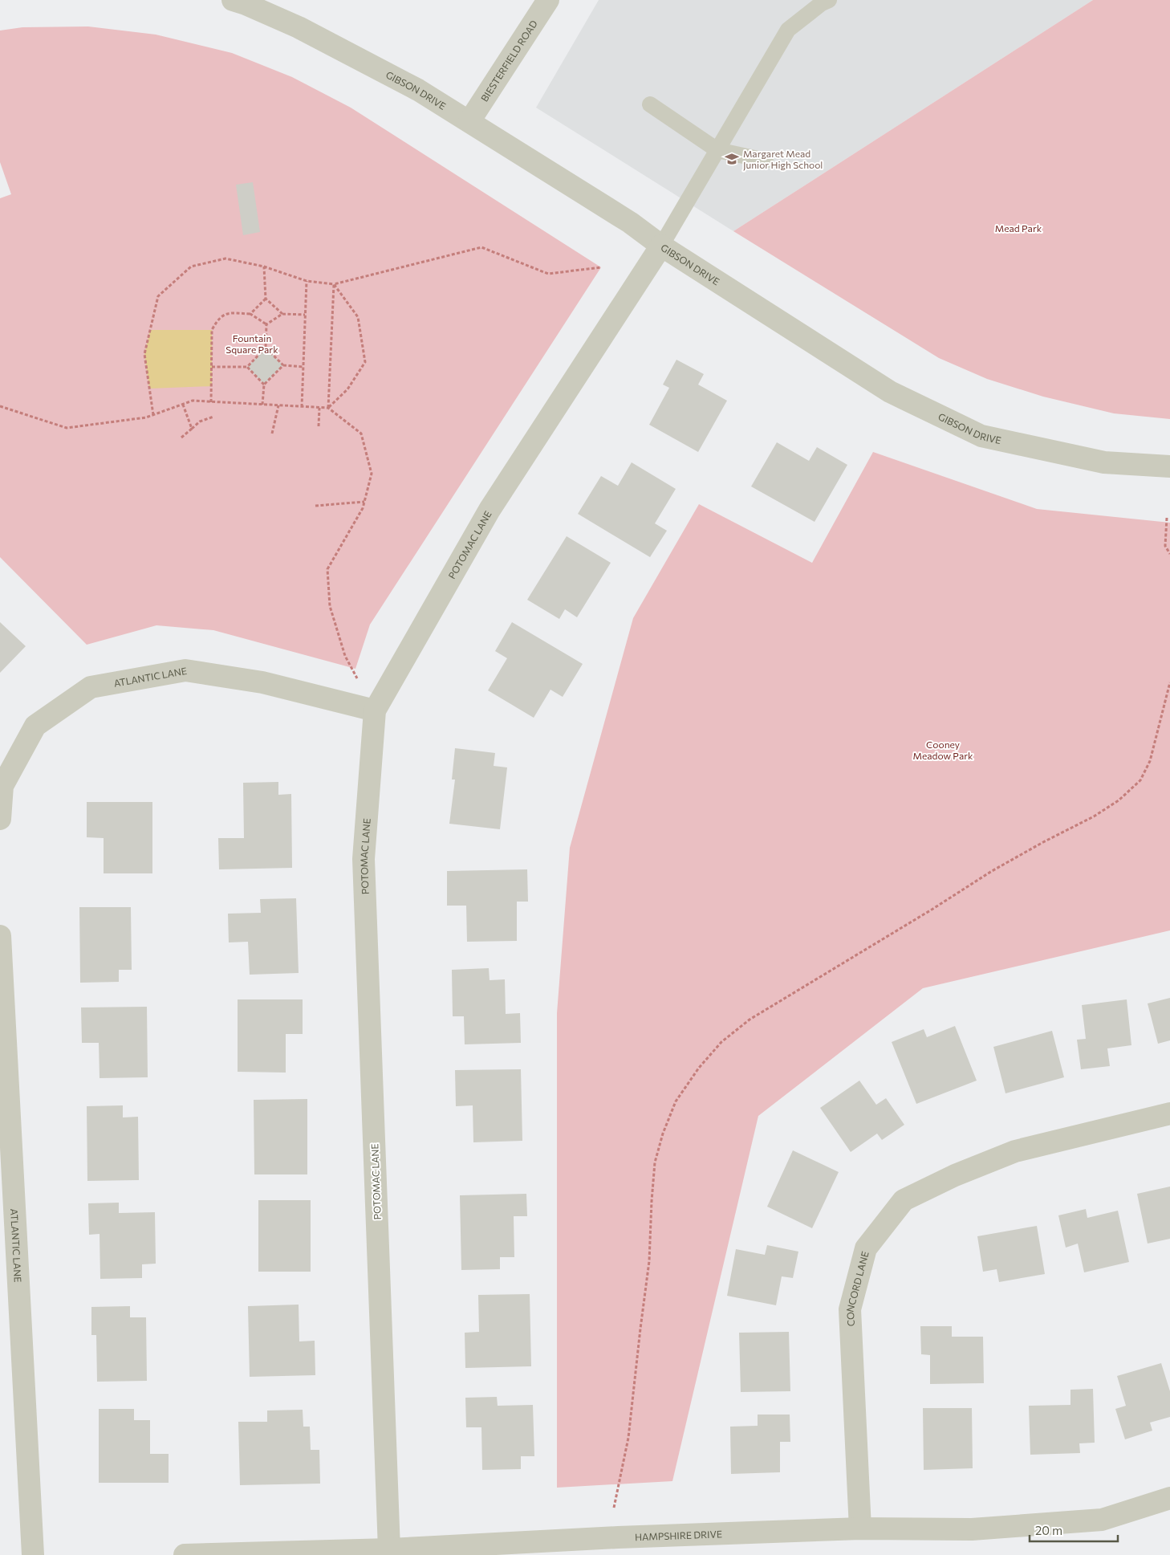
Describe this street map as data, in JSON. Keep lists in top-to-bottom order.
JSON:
{
  "streets": {
    "street": [
      "BIESTERFIELD ROAD",
      "GIBSON DRIVE",
      "POTOMAC LANE",
      "ATLANTIC LANE",
      "CONCORD LANE",
      "HAMPSHIRE DRIVE"
    ]
  },
  "crossings": [
    ["BIESTERFIELD ROAD", "GIBSON DRIVE"],
    ["GIBSON DRIVE", "POTOMAC LANE"],
    ["POTOMAC LANE", "ATLANTIC LANE"],
    ["POTOMAC LANE", "HAMPSHIRE DRIVE"],
    ["CONCORD LANE", "HAMPSHIRE DRIVE"]
  ],
  "parks": ["Mead Park", "Fountain Square Park", "Cooney Meadow Park"],
  "places": {
    "school or university": ["Margaret Mead Junior High School"]
  },
  "scale_bar": "20 m"
}
